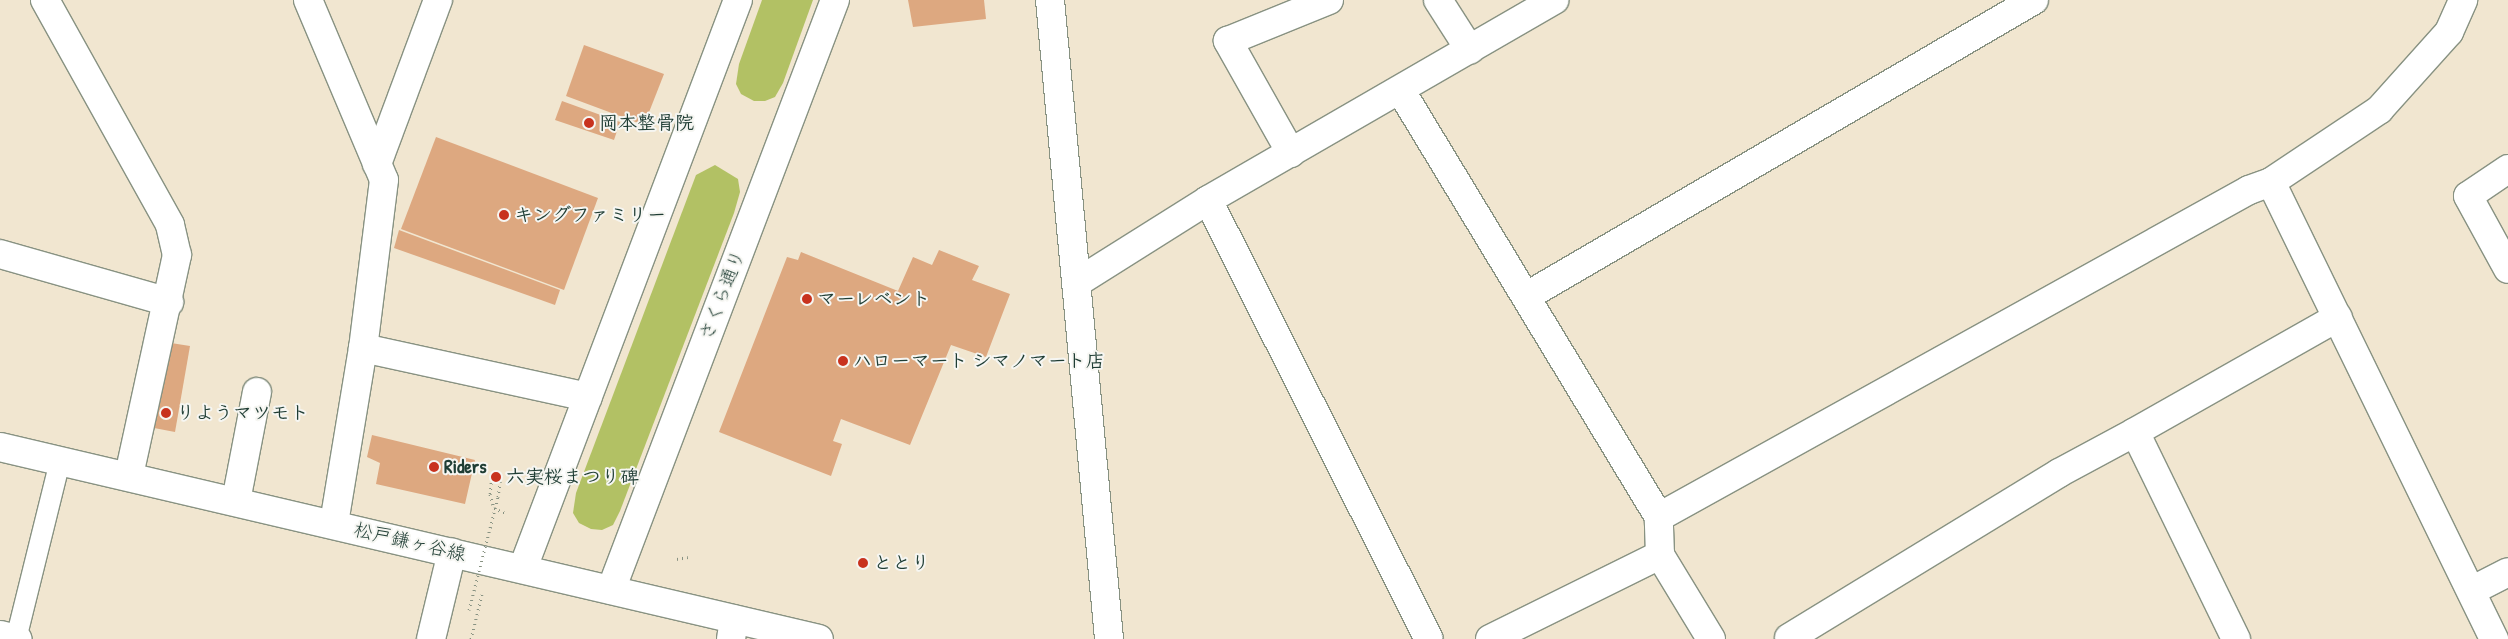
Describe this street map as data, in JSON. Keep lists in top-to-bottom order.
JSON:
{
  "streets": {
    "street": ["さくら通り", "松戸鎌ヶ谷線"]
  },
  "crossings": [
    ["さくら通り", "松戸鎌ヶ谷線"]
  ],
  "places": [
    "岡本整骨院",
    "キングファミリー",
    "マーレベント",
    "ハローマート シマノマート店",
    "りようマツモト",
    "Riders",
    "六実桜まつり碑",
    "ととり"
  ]
}
